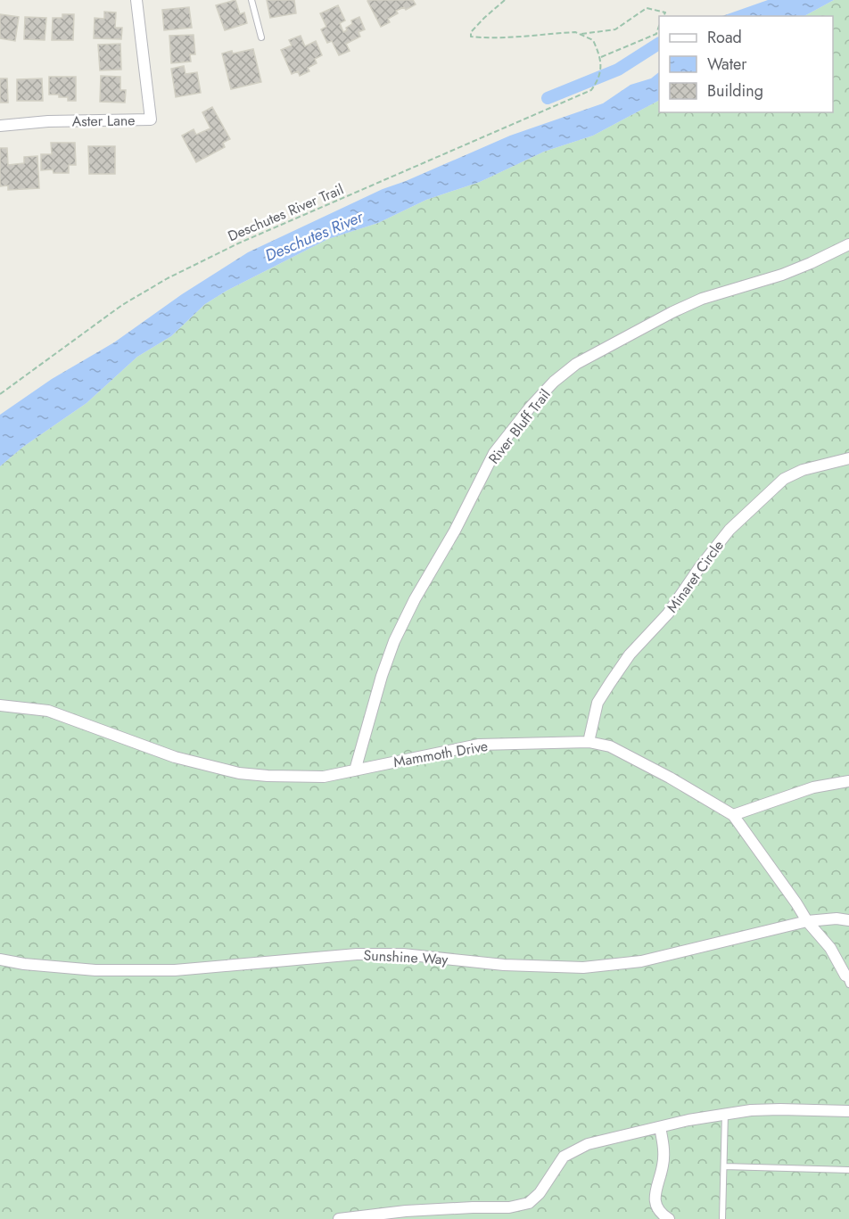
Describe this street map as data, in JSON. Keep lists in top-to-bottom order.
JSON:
{
  "streets": {
    "street": [
      "Aster Lane",
      "River Bluff Trail",
      "Minaret Circle",
      "Mammoth Drive",
      "Sunshine Way"
    ],
    "path": ["Deschutes River Trail"]
  },
  "crossings": [
    ["River Bluff Trail", "Mammoth Drive"],
    ["Minaret Circle", "Mammoth Drive"],
    ["Mammoth Drive", "Sunshine Way"]
  ],
  "water": ["Deschutes River"],
  "legend": ["Road", "Water", "Building"]
}
